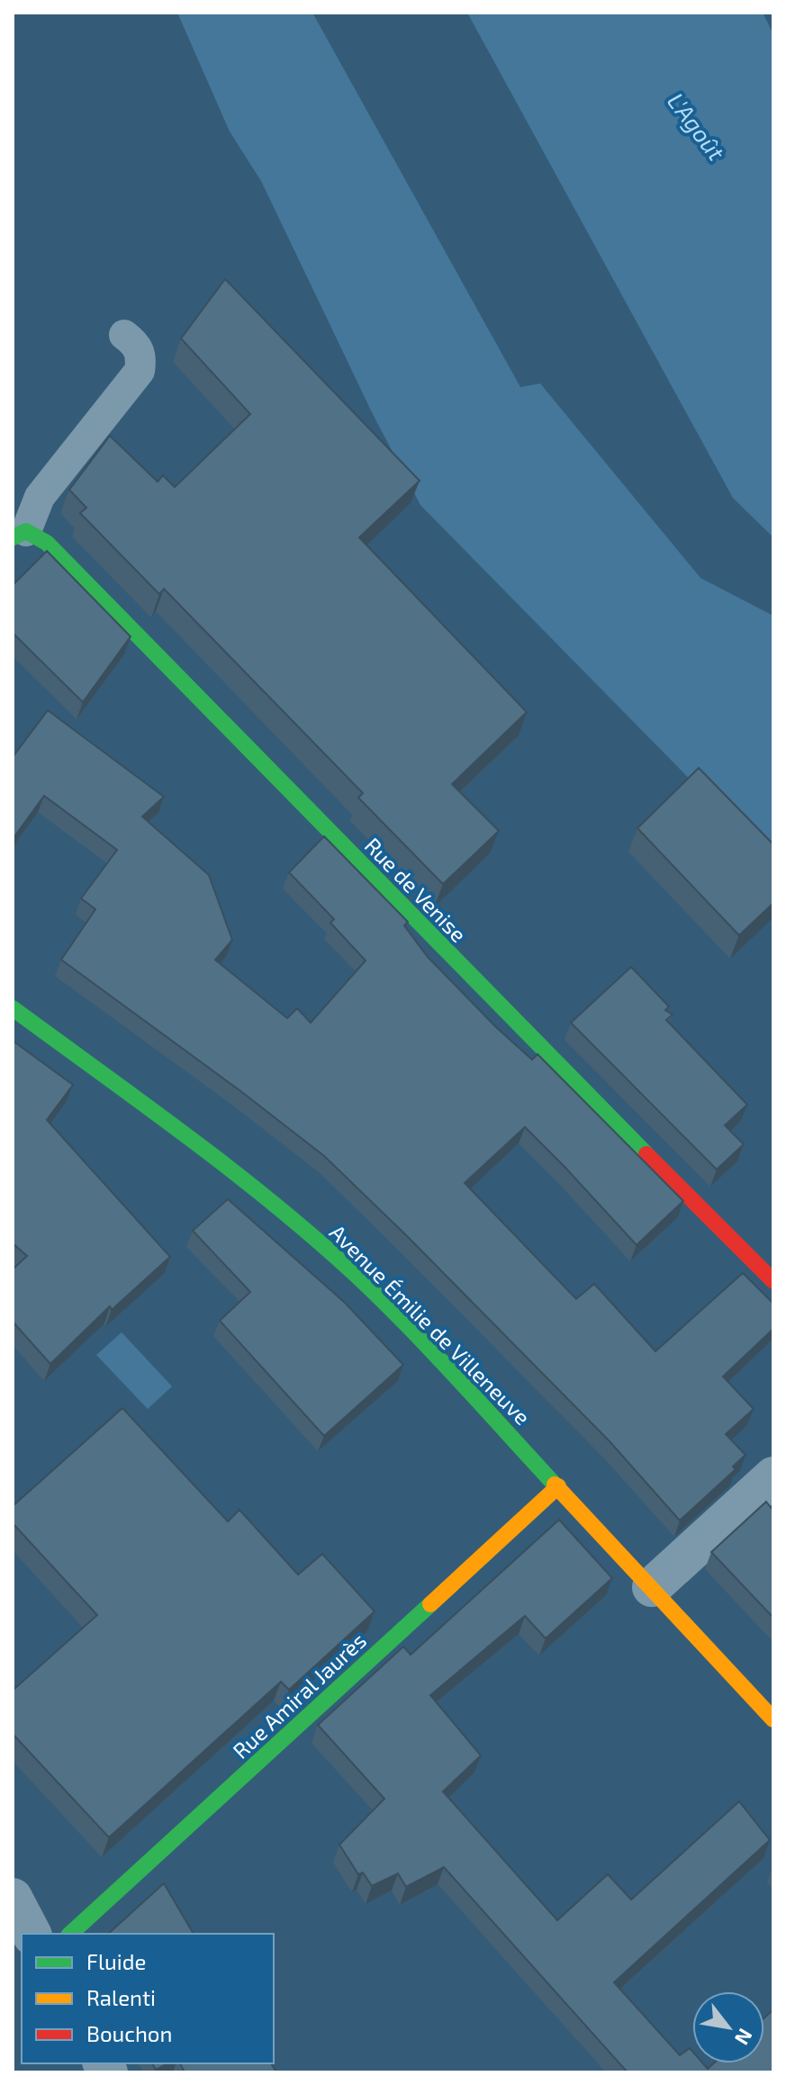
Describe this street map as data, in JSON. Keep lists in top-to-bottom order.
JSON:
{
  "streets": {
    "street": ["Rue de Venise", "Avenue Émilie de Villeneuve", "Rue Amiral Jaurès"]
  },
  "crossings": [
    ["Avenue Émilie de Villeneuve", "Rue Amiral Jaurès"]
  ],
  "water": ["L'Agoût"],
  "legend": ["Fluide", "Ralenti", "Bouchon"],
  "north": "bottom right"
}
